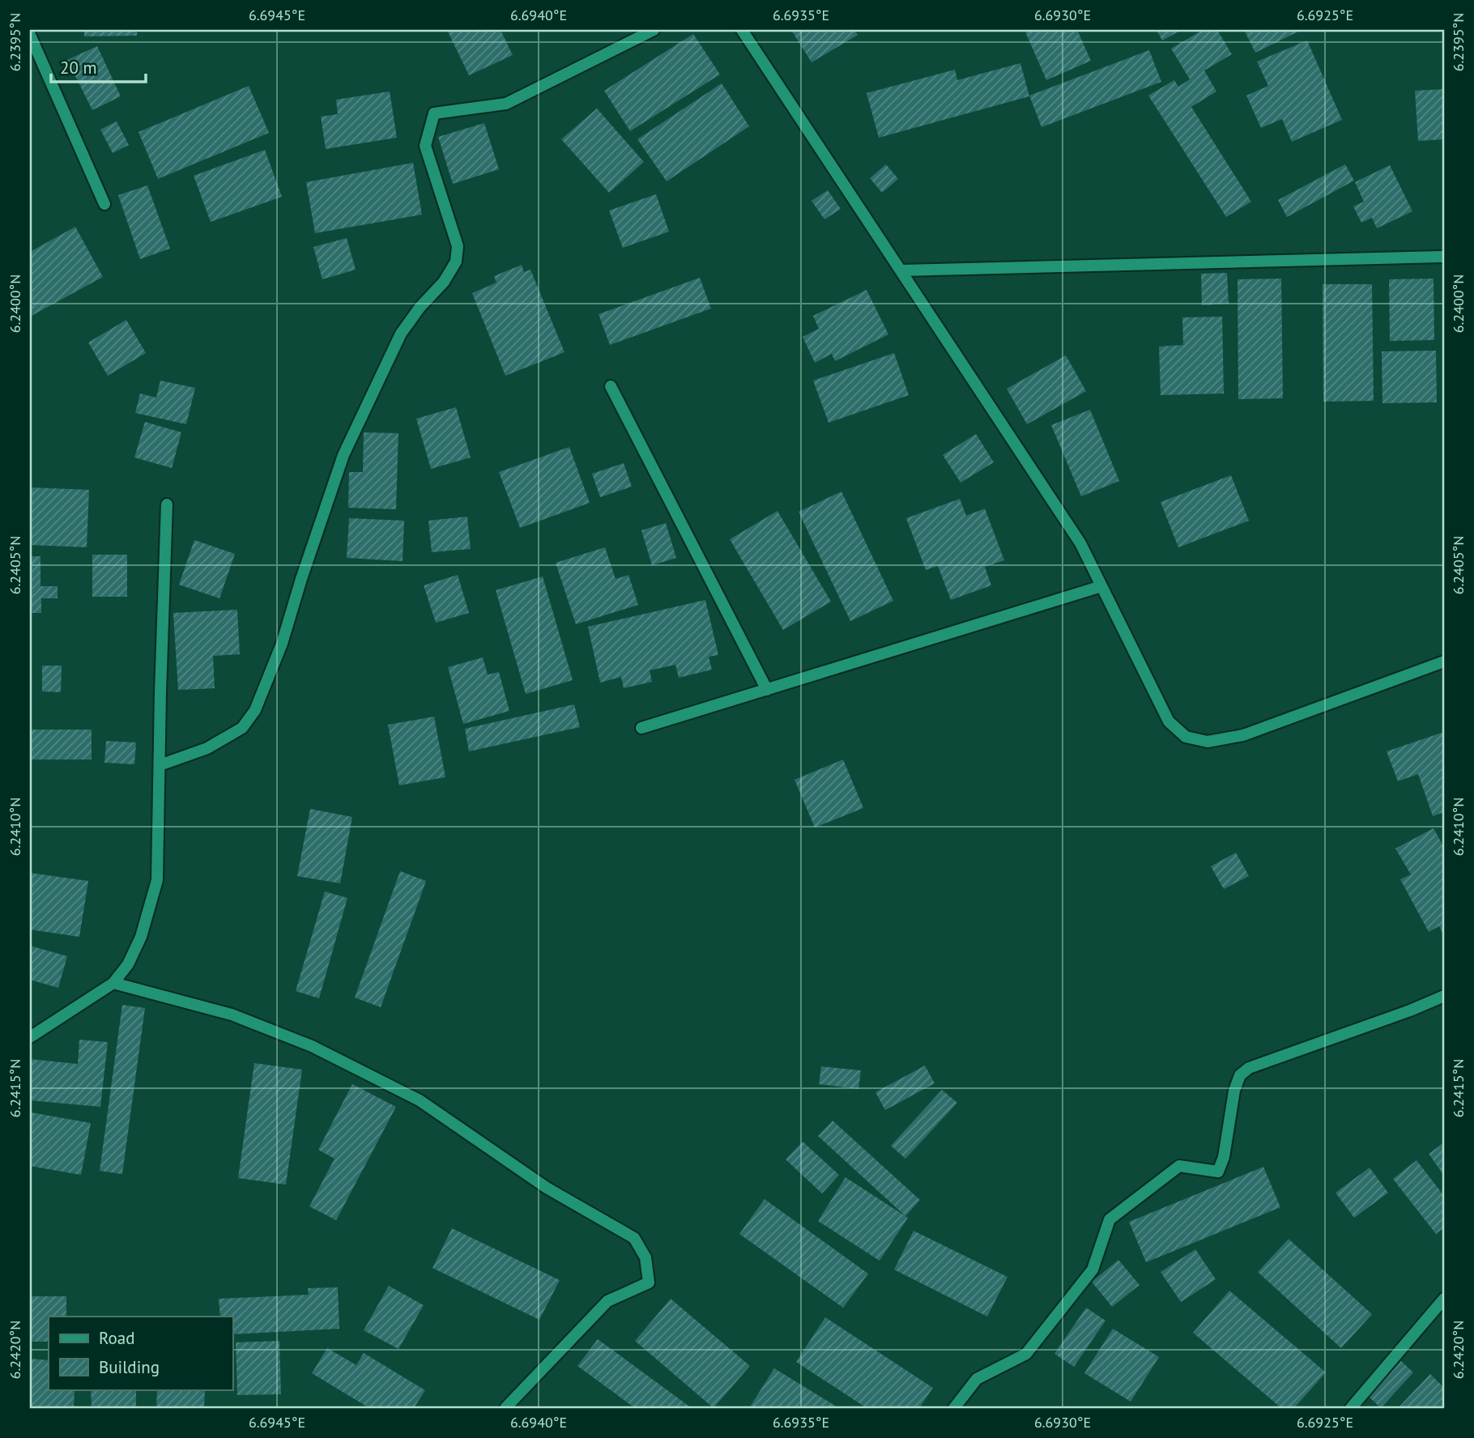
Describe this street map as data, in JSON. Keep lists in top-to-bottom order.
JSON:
{
  "legend": ["Road", "Building"],
  "scale_bar": "20 m",
  "coordinates": [
    "6.6945°E",
    "6.6940°E",
    "6.6935°E",
    "6.6930°E",
    "6.6925°E",
    "6.2395°N",
    "6.2400°N",
    "6.2405°N",
    "6.2410°N",
    "6.2415°N",
    "6.2420°N"
  ]
}
